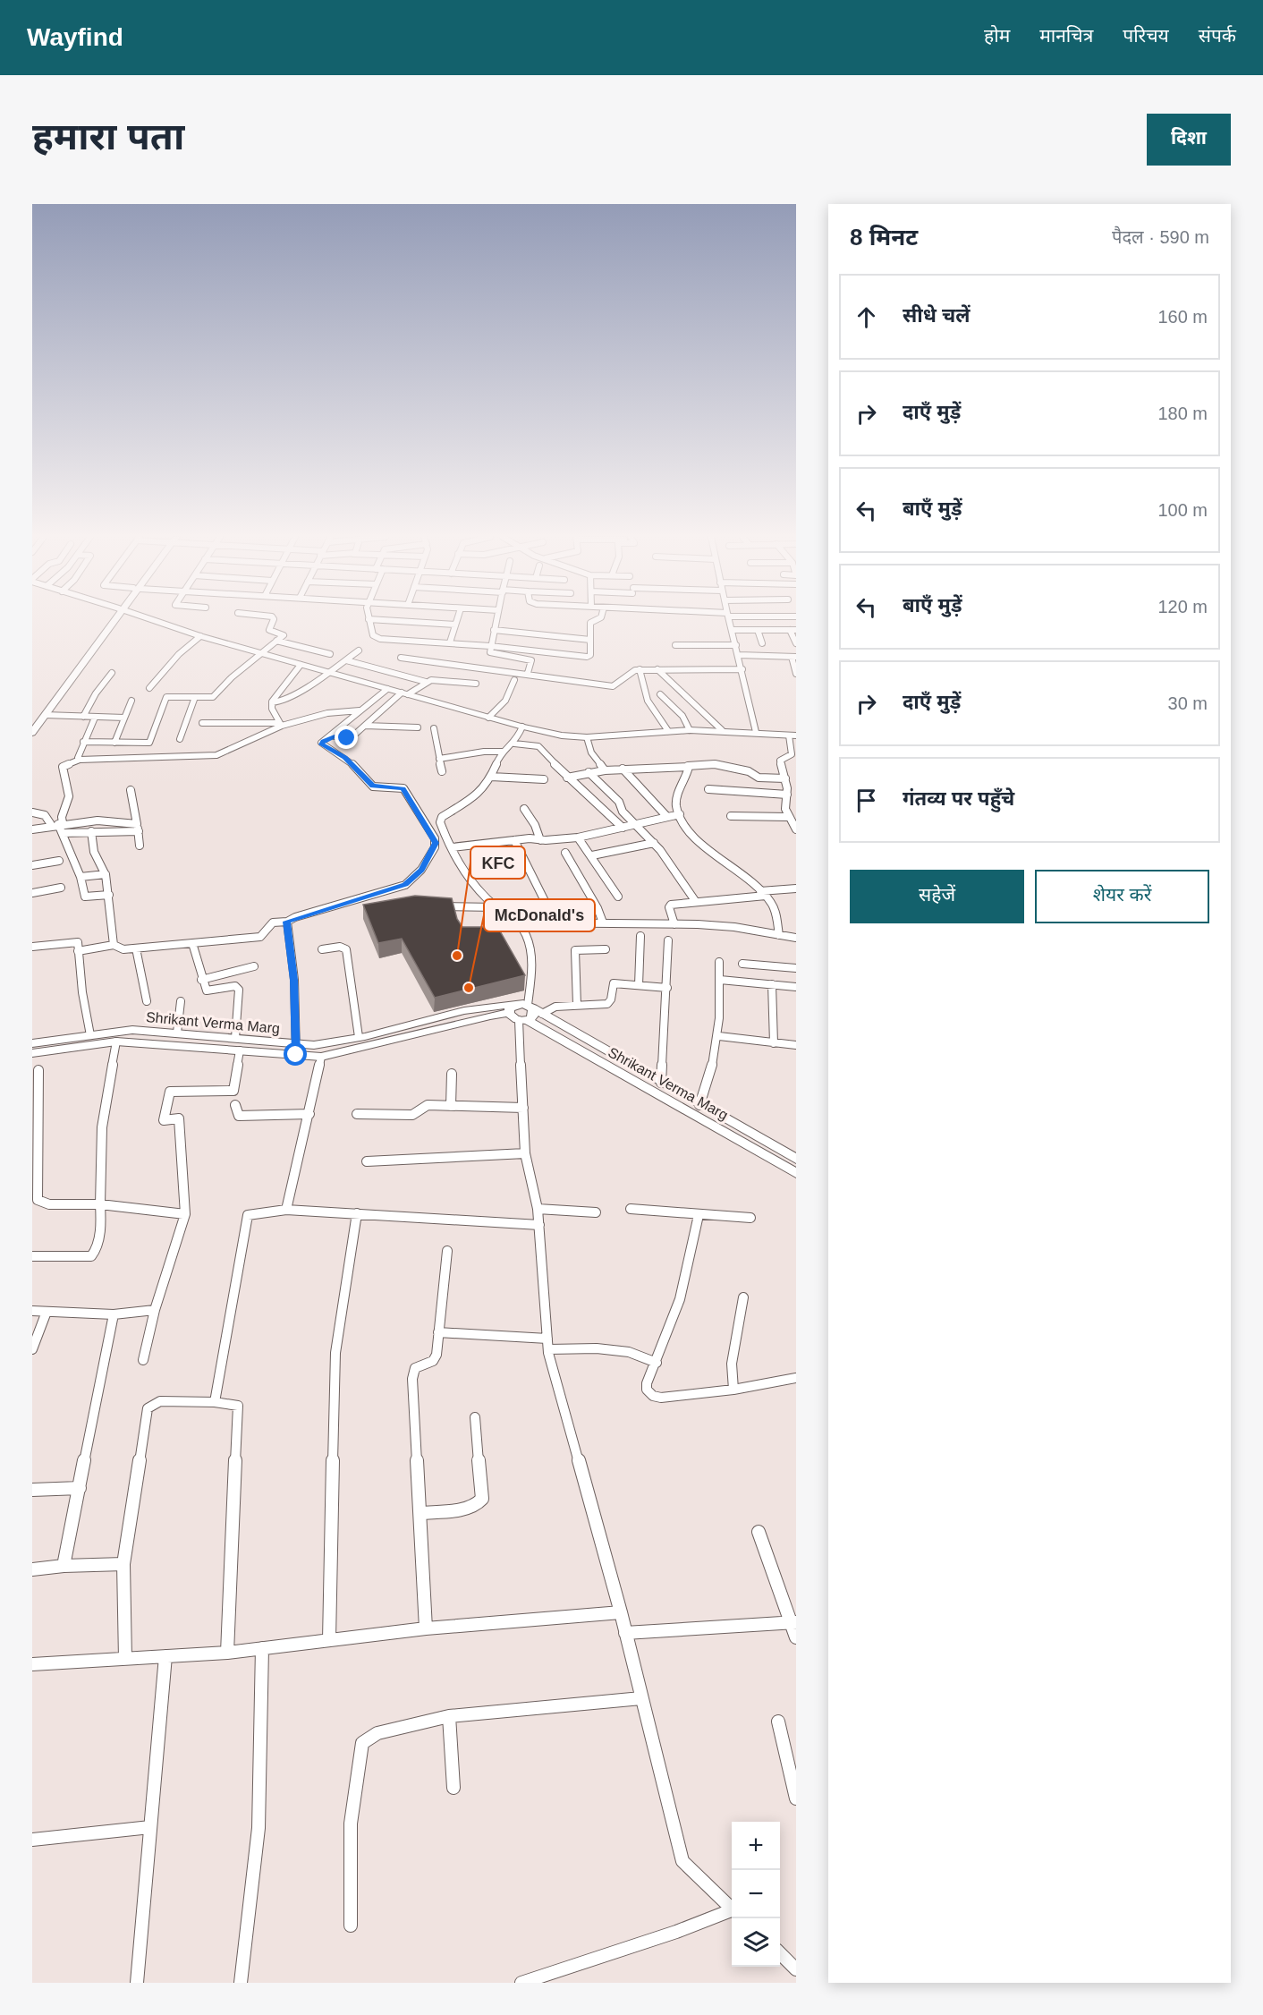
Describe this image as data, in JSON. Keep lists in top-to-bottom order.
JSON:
{
  "streets": {
    "street": ["Shrikant Verma Marg"]
  },
  "places": ["KFC", "McDonald's"],
  "page": {
    "header": "Wayfind",
    "nav": [
      "होम",
      "मानचित्र",
      "परिचय",
      "संपर्क"
    ],
    "buttons": [
      "दिशा",
      ["सहेजें", "शेयर करें"]
    ],
    "title": "हमारा पता",
    "heading": ["8 मिनट", "पैदल · 590 m"],
    "list": [
      ["सीधे चलें", "160 m"],
      ["दाएँ मुड़ें", "180 m"],
      ["बाएँ मुड़ें", "100 m"],
      ["बाएँ मुड़ें", "120 m"],
      ["दाएँ मुड़ें", "30 m"],
      "गंतव्य पर पहुँचे"
    ],
    "map_buttons": ["+", "−"]
  }
}
